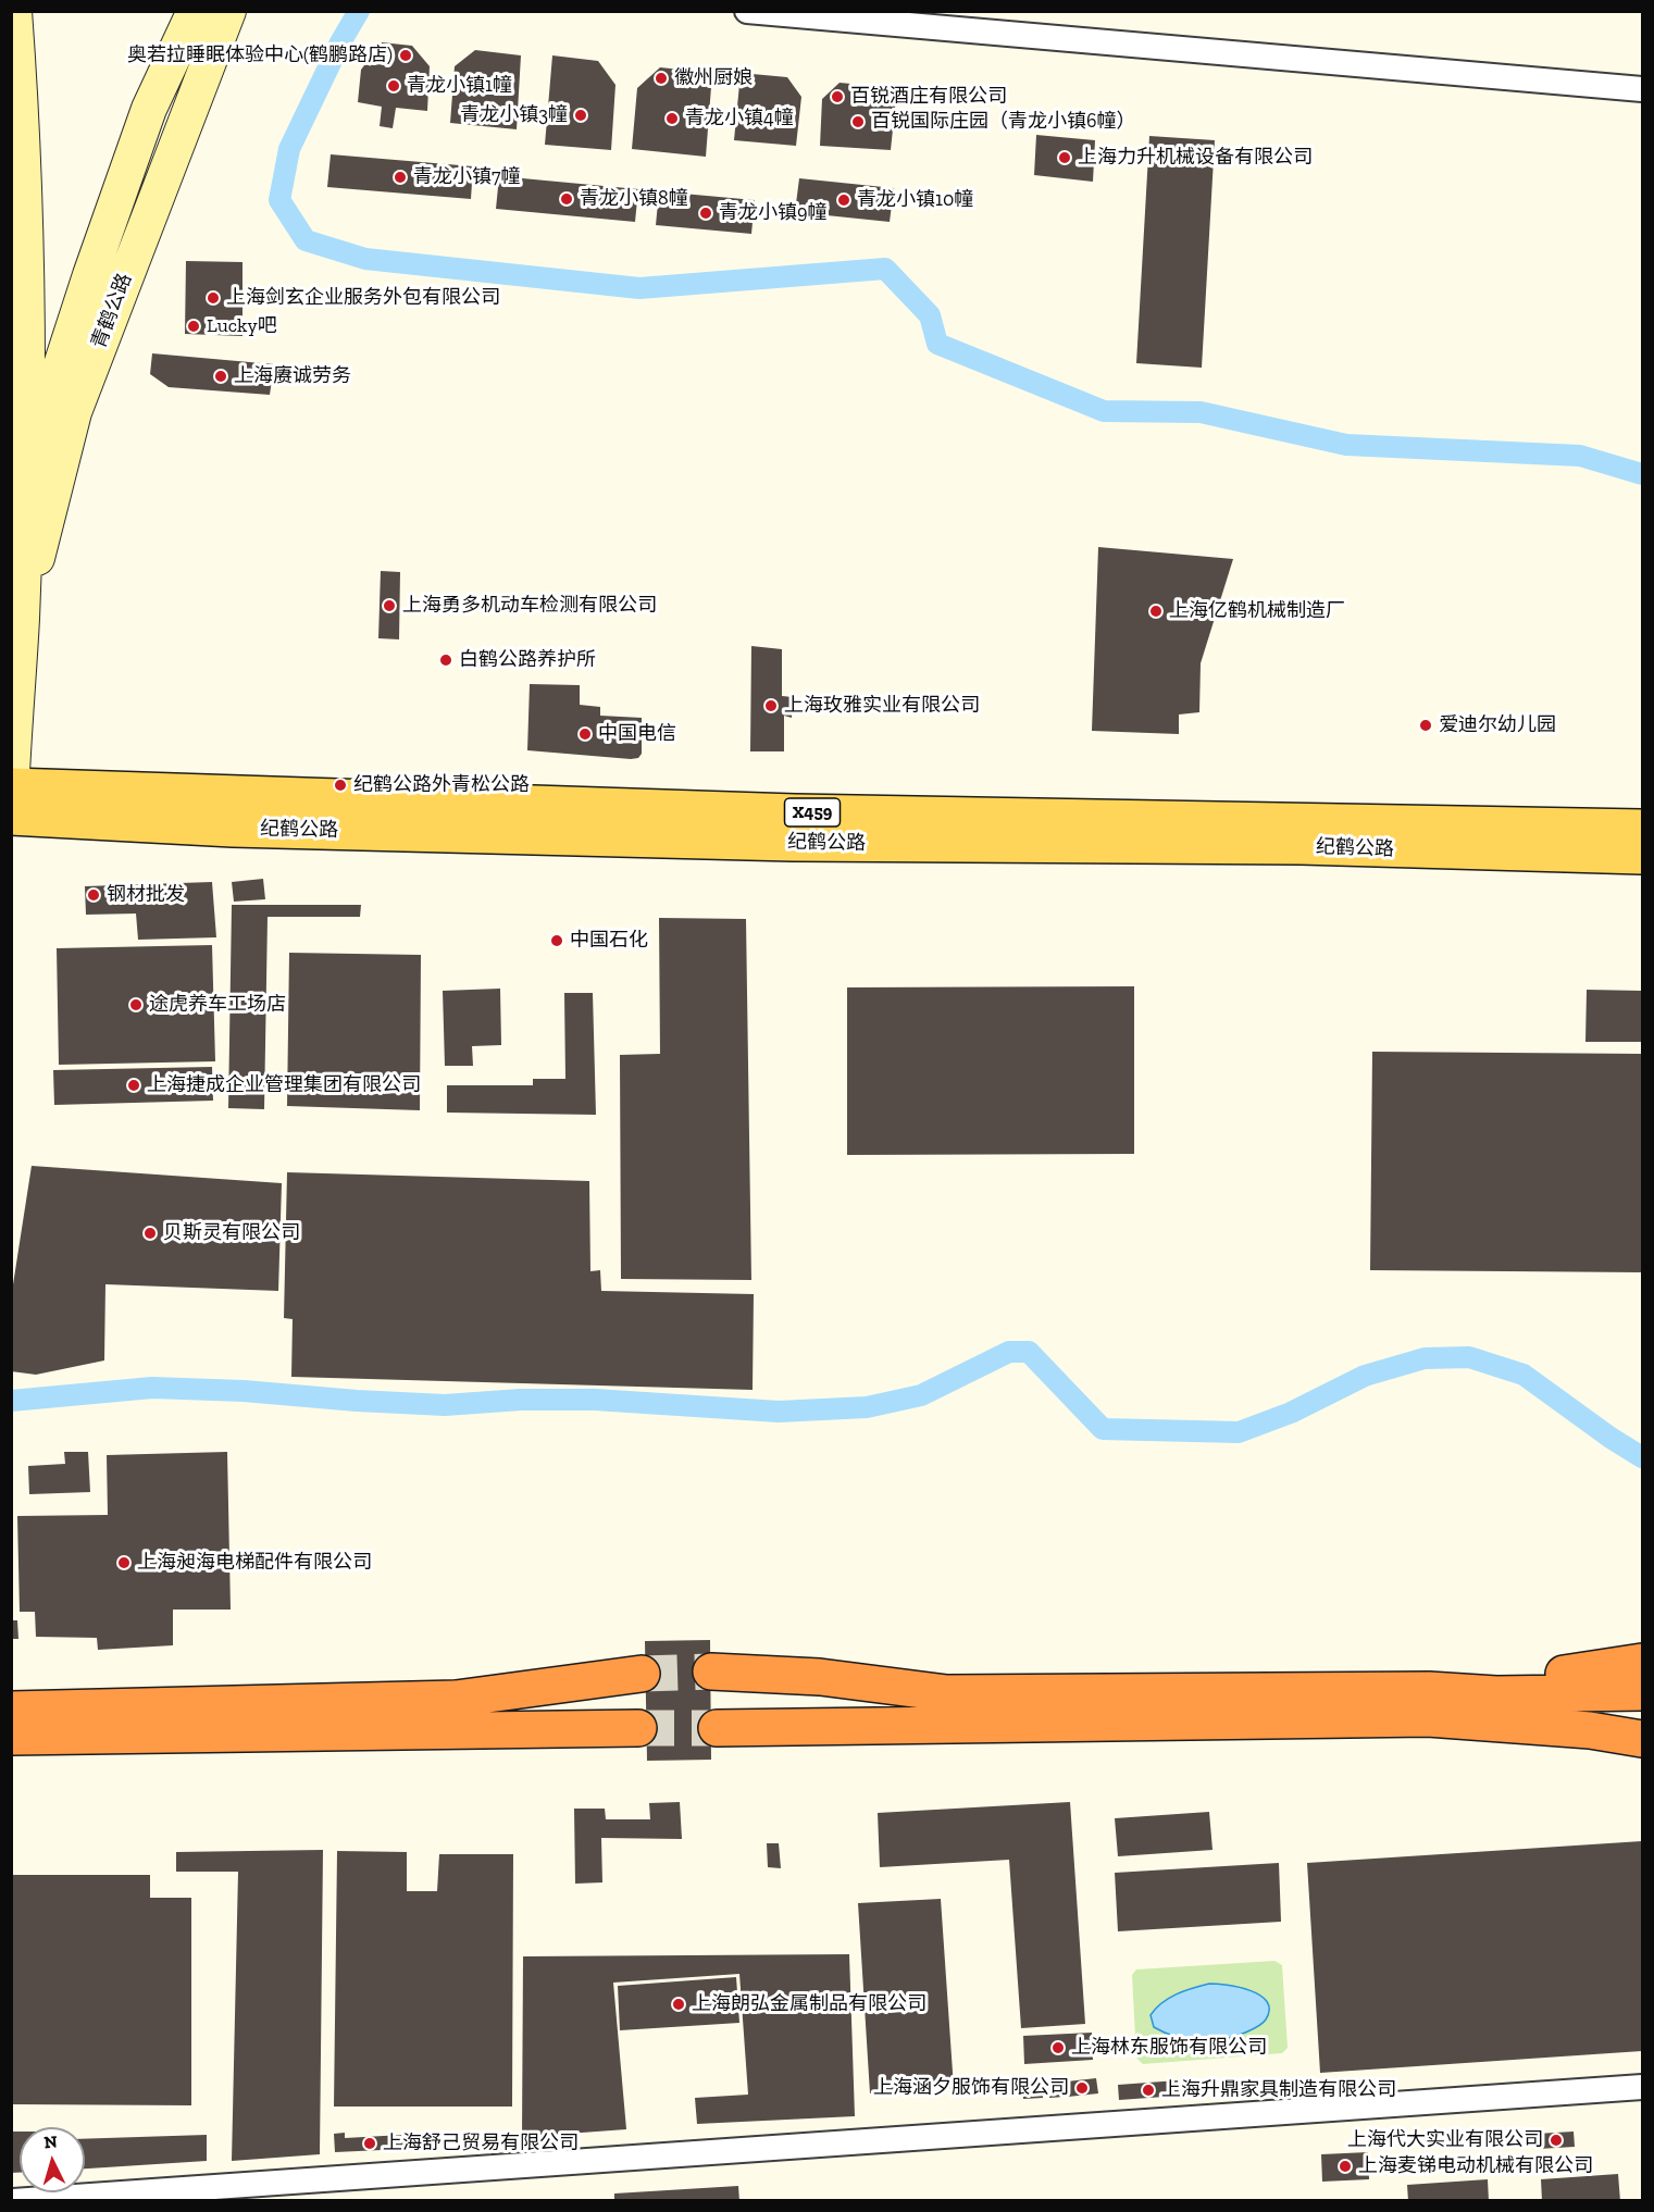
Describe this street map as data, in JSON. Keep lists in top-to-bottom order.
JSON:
{
  "streets": {
    "main road": ["青鹤公路", "X459", "纪鹤公路"]
  },
  "places": [
    "奥若拉睡眠体验中心(鹤鹏路店)",
    "徽州厨娘",
    "青龙小镇1幢",
    "百锐酒庄有限公司",
    "青龙小镇3幢",
    "青龙小镇4幢",
    "百锐国际庄园（青龙小镇6幢）",
    "上海力升机械设备有限公司",
    "青龙小镇7幢",
    "青龙小镇8幢",
    "青龙小镇10幢",
    "青龙小镇9幢",
    "上海剑玄企业服务外包有限公司",
    "Lucky吧",
    "上海赓诚劳务",
    "上海勇多机动车检测有限公司",
    "上海亿鹤机械制造厂",
    "白鹤公路养护所",
    "上海玫雅实业有限公司",
    "爱迪尔幼儿园",
    "中国电信",
    "纪鹤公路外青松公路",
    "钢材批发",
    "中国石化",
    "途虎养车工场店",
    "上海捷成企业管理集团有限公司",
    "贝斯灵有限公司",
    "上海昶海电梯配件有限公司",
    "上海朗弘金属制品有限公司",
    "上海林东服饰有限公司",
    "上海涵夕服饰有限公司",
    "上海升鼎家具制造有限公司",
    "上海代大实业有限公司",
    "上海舒己贸易有限公司",
    "上海麦锑电动机械有限公司"
  ],
  "north": "top"
}
